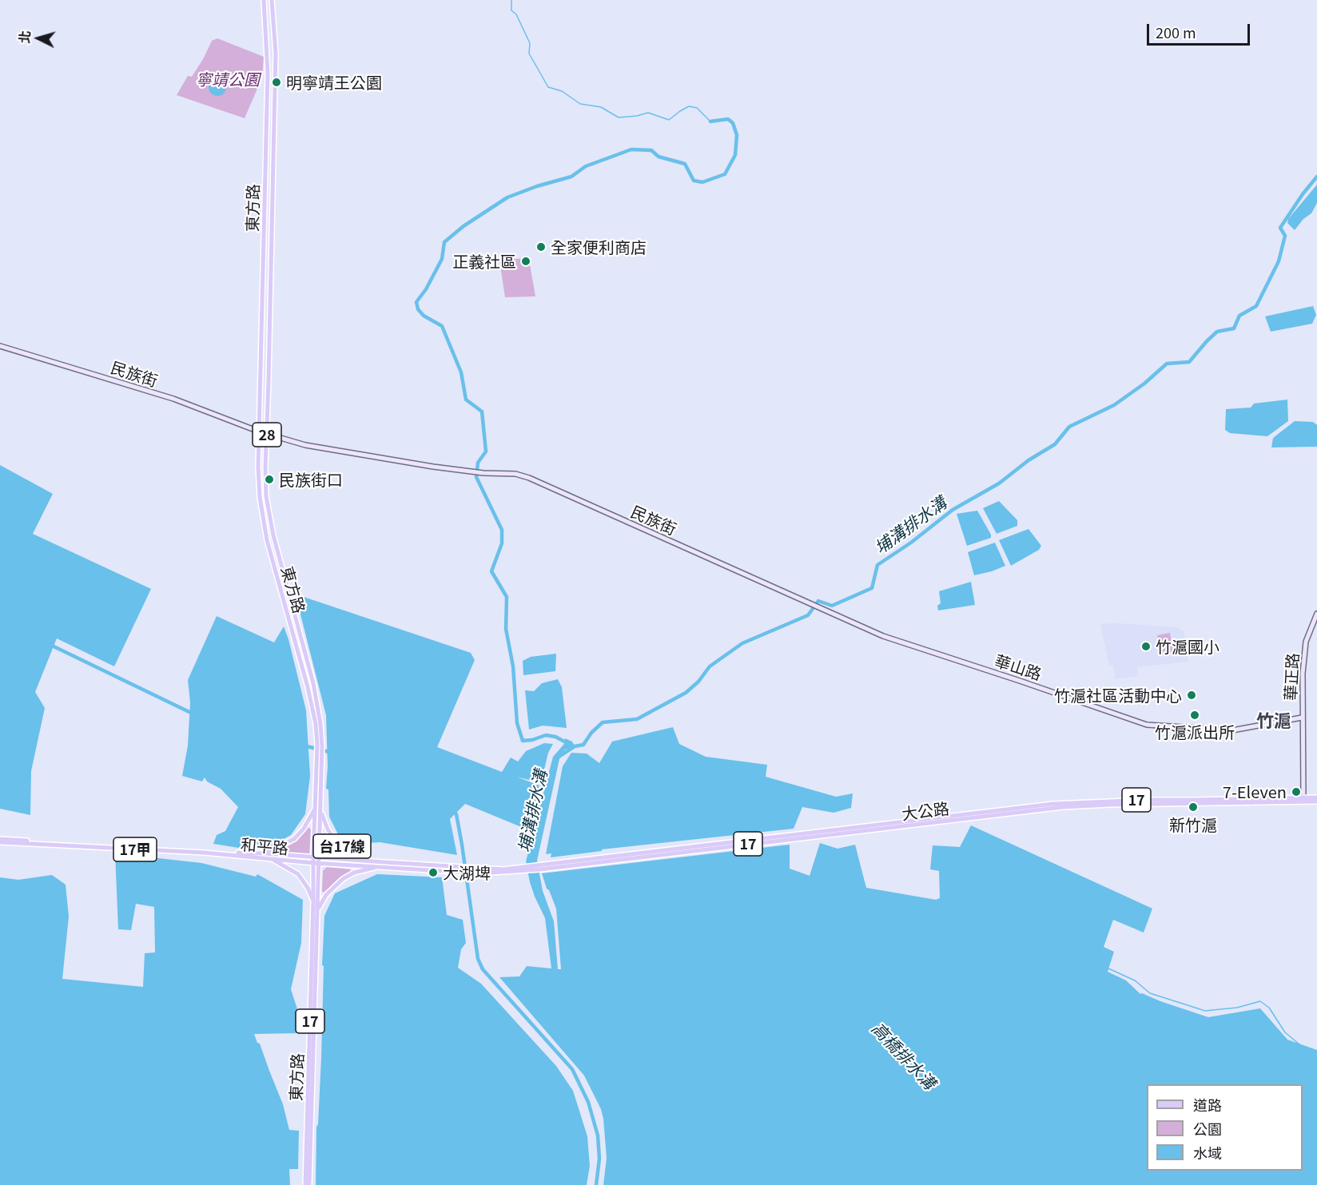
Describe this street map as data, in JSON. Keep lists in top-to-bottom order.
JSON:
{
  "streets": {
    "main road": [
      "東方路",
      "28",
      "17",
      "大公路",
      "和平路",
      "台17線",
      "17甲"
    ],
    "street": ["民族街", "華山路", "華正路"]
  },
  "crossings": [
    ["東方路", "民族街"],
    ["東方路", "和平路"],
    ["東方路", "台17線"],
    ["民族街", "華山路"],
    ["華山路", "華正路"],
    ["華正路", "大公路"],
    ["大公路", "和平路"],
    ["和平路", "台17線"]
  ],
  "districts": ["竹滬"],
  "water": ["埔溝排水溝", "高橋排水溝"],
  "parks": ["寧靖公園"],
  "places": [
    "明寧靖王公園",
    "全家便利商店",
    "正義社區",
    "民族街口",
    "竹滬國小",
    "竹滬社區活動中心",
    "竹滬派出所",
    "7-Eleven",
    "新竹滬",
    "大湖埤"
  ],
  "legend": ["道路", "公園", "水域"],
  "scale_bar": "200 m",
  "north": "left"
}
